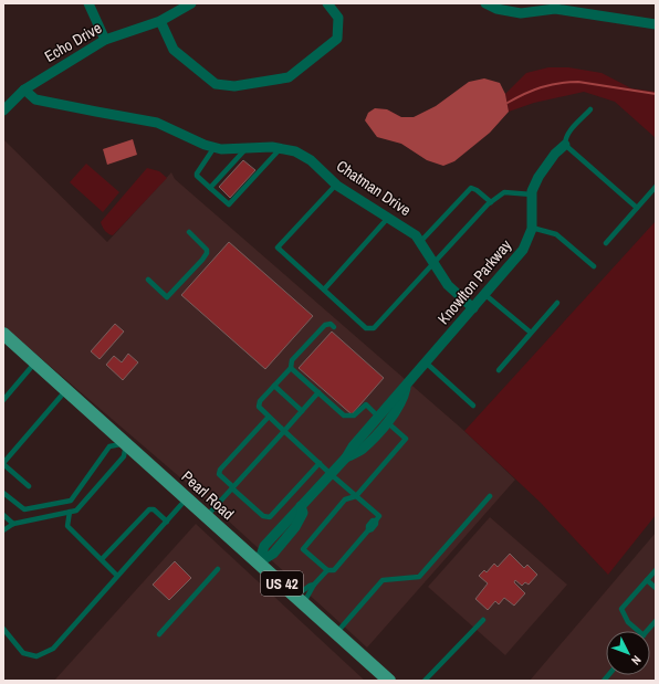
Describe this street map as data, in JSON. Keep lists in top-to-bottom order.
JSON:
{
  "streets": {
    "main road": ["Pearl Road", "US 42"],
    "street": ["Echo Drive", "Chatman Drive", "Knowlton Parkway"]
  },
  "crossings": [
    ["Echo Drive", "Chatman Drive"],
    ["Chatman Drive", "Knowlton Parkway"],
    ["Knowlton Parkway", "Pearl Road"]
  ],
  "north": "bottom right"
}
